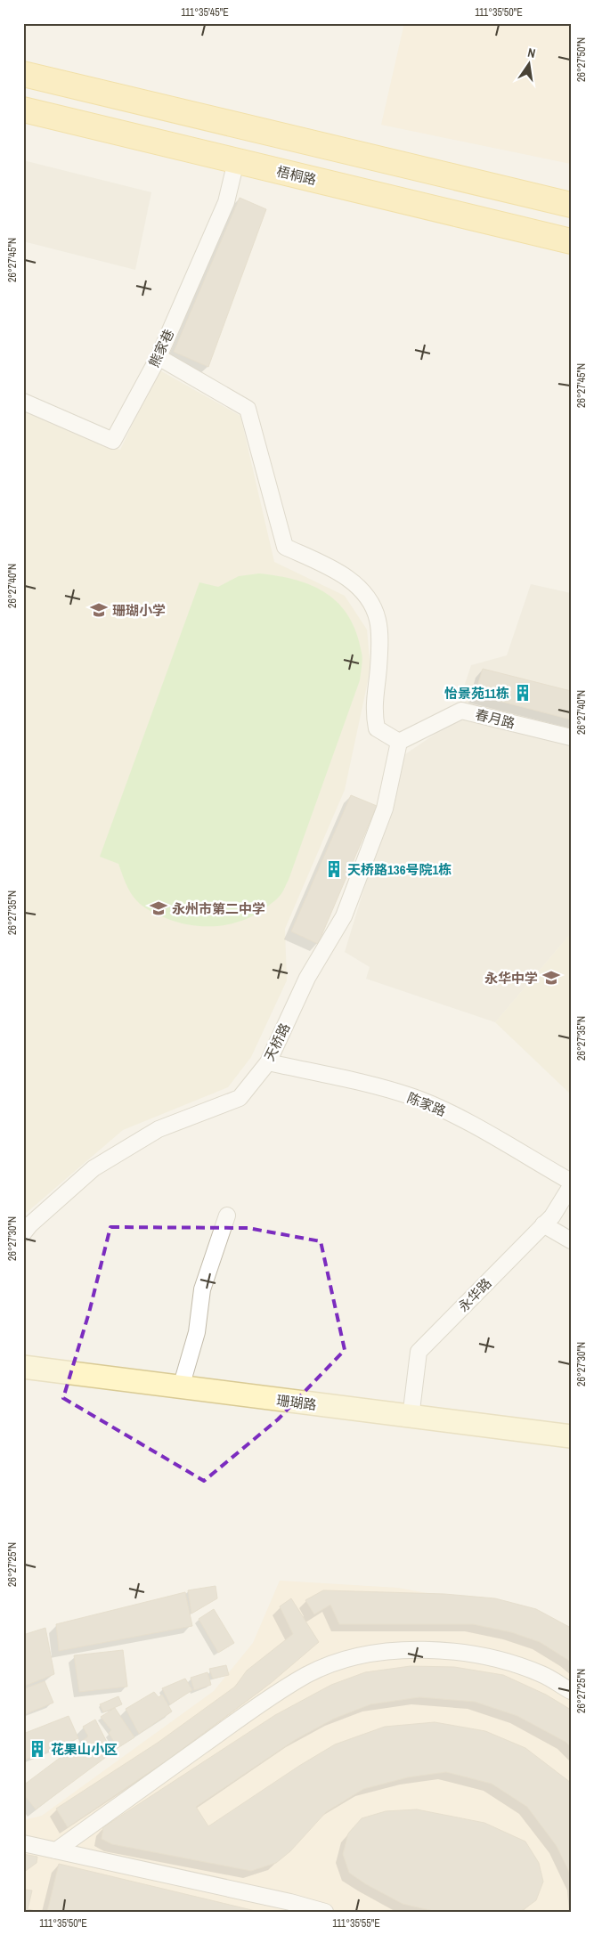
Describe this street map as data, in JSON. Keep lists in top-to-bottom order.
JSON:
{
  "streets": {
    "main road": ["梧桐路", "珊瑚路"],
    "street": [
      "熊家巷",
      "春月路",
      "天桥路",
      "陈家路",
      "永华路"
    ]
  },
  "crossings": [
    ["梧桐路", "熊家巷"],
    ["春月路", "天桥路"],
    ["天桥路", "陈家路"],
    ["永华路", "珊瑚路"]
  ],
  "places": {
    "school or university": ["珊瑚小学", "永州市第二中学", "永华中学"],
    "building": ["怡景苑11栋", "天桥路136号院1栋", "花果山小区"]
  },
  "north": "top",
  "coordinates": [
    "111°35'45\"E",
    "111°35'50\"E",
    "26°27'50\"N",
    "26°27'45\"N",
    "26°27'40\"N",
    "26°27'35\"N",
    "26°27'30\"N",
    "26°27'25\"N",
    "111°35'55\"E"
  ]
}
